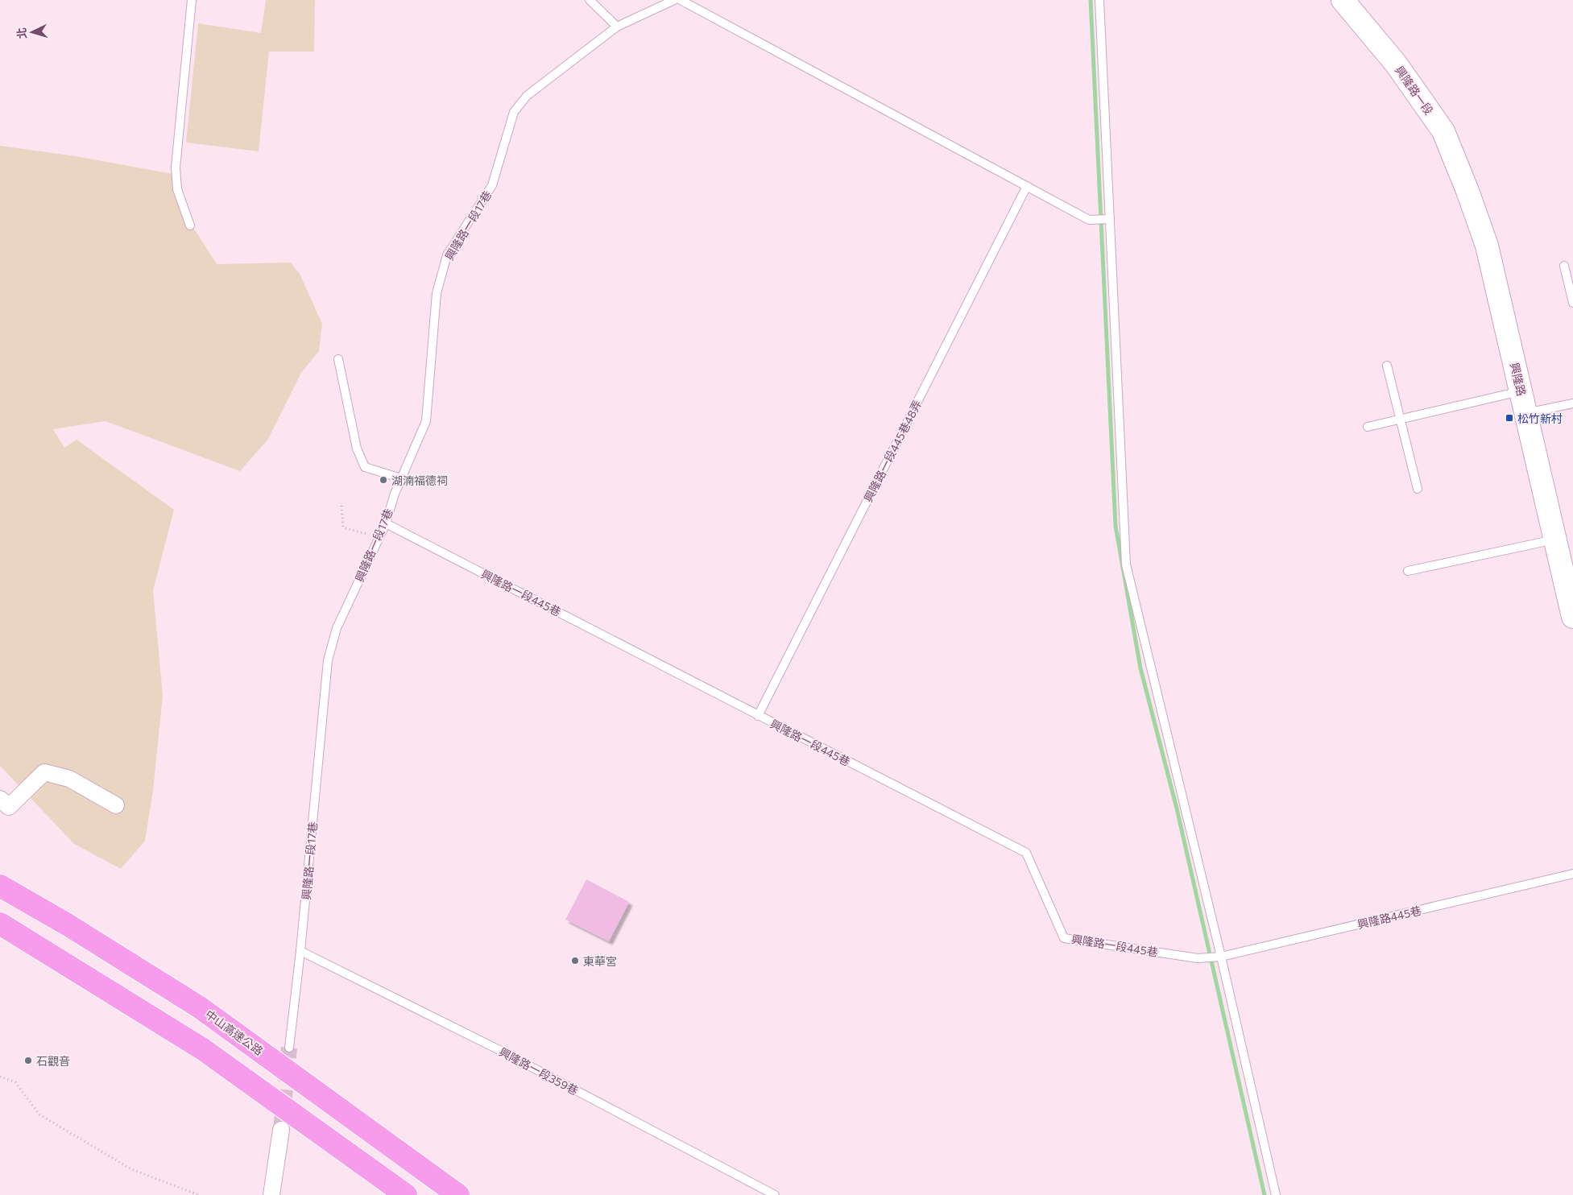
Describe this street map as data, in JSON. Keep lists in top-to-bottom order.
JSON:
{
  "streets": {
    "highway": ["中山高速公路"],
    "street": ["興隆路一段", "興隆路"],
    "lane": [
      "興隆路一段17巷",
      "興隆路一段445巷48弄",
      "興隆路一段445巷",
      "興隆路445巷",
      "興隆路一段359巷"
    ]
  },
  "crossings": [
    ["興隆路一段", "興隆路"],
    ["興隆路一段17巷", "興隆路一段445巷"],
    ["興隆路一段17巷", "興隆路一段359巷"],
    ["興隆路一段445巷48弄", "興隆路一段445巷"],
    ["興隆路一段445巷", "興隆路445巷"]
  ],
  "places": {
    "transit": ["松竹新村"],
    "other": ["湖湳福德祠", "東華宮", "石觀音"]
  },
  "north": "left"
}
